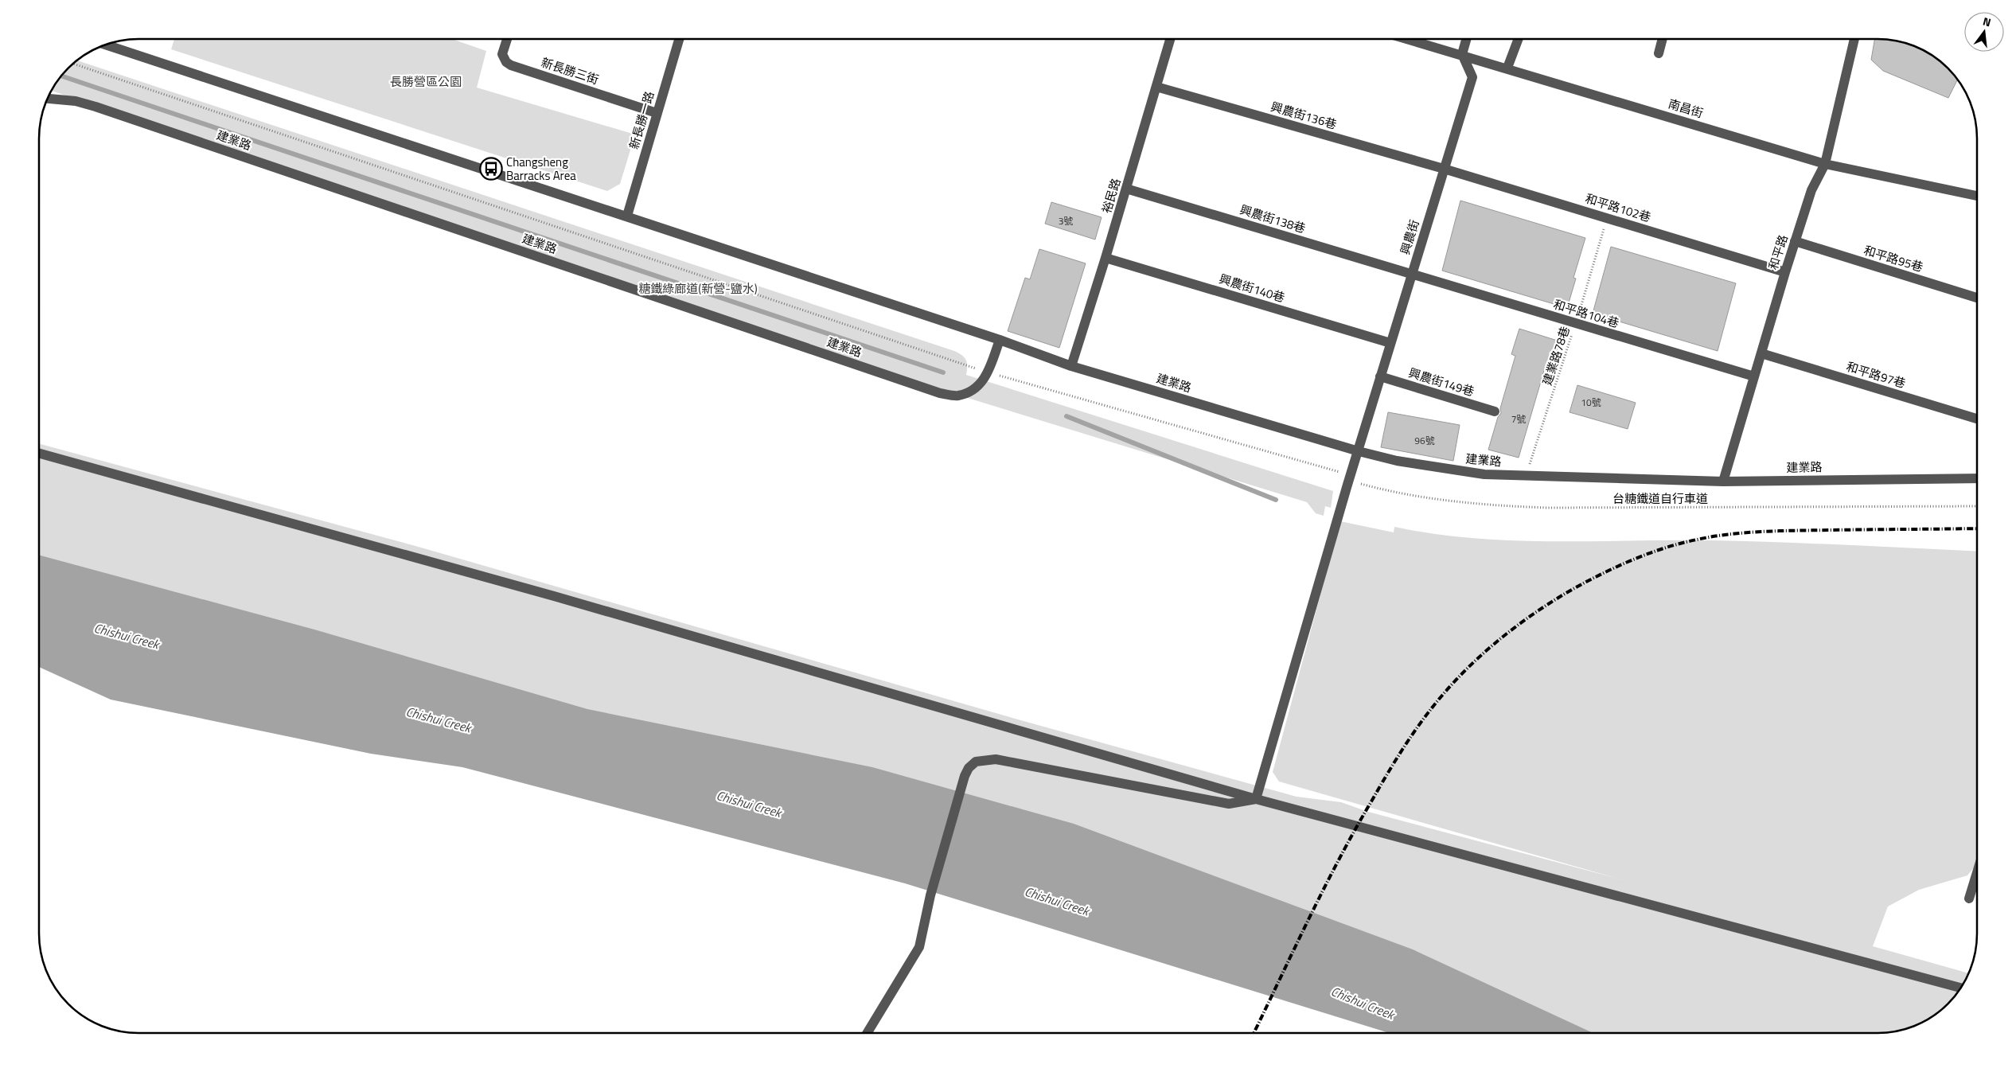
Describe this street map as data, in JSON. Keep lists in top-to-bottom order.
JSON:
{
  "streets": {
    "street": [
      "新長勝三街",
      "南昌街",
      "興農街136巷",
      "新長勝一路",
      "建業路",
      "裕民路",
      "和平路102巷",
      "興農街138巷",
      "興農街",
      "和平路",
      "和平路95巷",
      "興農街140巷",
      "和平路104巷",
      "和平路97巷",
      "興農街149巷"
    ],
    "path": ["建業路78巷", "台糖鐵道自行車道"]
  },
  "crossings": [
    ["新長勝三街", "新長勝一路"],
    ["南昌街", "興農街"],
    ["南昌街", "和平路"],
    ["興農街136巷", "裕民路"],
    ["興農街136巷", "和平路102巷"],
    ["興農街136巷", "興農街"],
    ["新長勝一路", "建業路"],
    ["建業路", "裕民路"],
    ["建業路", "興農街"],
    ["建業路", "和平路"],
    ["建業路", "建業路78巷"],
    ["建業路", "台糖鐵道自行車道"],
    ["裕民路", "興農街138巷"],
    ["裕民路", "興農街140巷"],
    ["和平路102巷", "興農街"],
    ["和平路102巷", "和平路"],
    ["和平路102巷", "建業路78巷"],
    ["興農街138巷", "興農街"],
    ["興農街138巷", "和平路104巷"],
    ["興農街", "興農街140巷"],
    ["興農街", "和平路104巷"],
    ["興農街", "興農街149巷"],
    ["興農街", "台糖鐵道自行車道"],
    ["和平路", "和平路95巷"],
    ["和平路", "和平路104巷"],
    ["和平路", "和平路97巷"],
    ["和平路104巷", "建業路78巷"]
  ],
  "water": ["Chishui Creek"],
  "parks": ["長勝營區公園", "糖鐵綠廊道(新營-鹽水)"],
  "places": {
    "bus stop": ["Changsheng Barracks Area"]
  },
  "house_numbers": [
    "3號",
    "10號",
    "7號",
    "96號"
  ],
  "north": "top"
}
